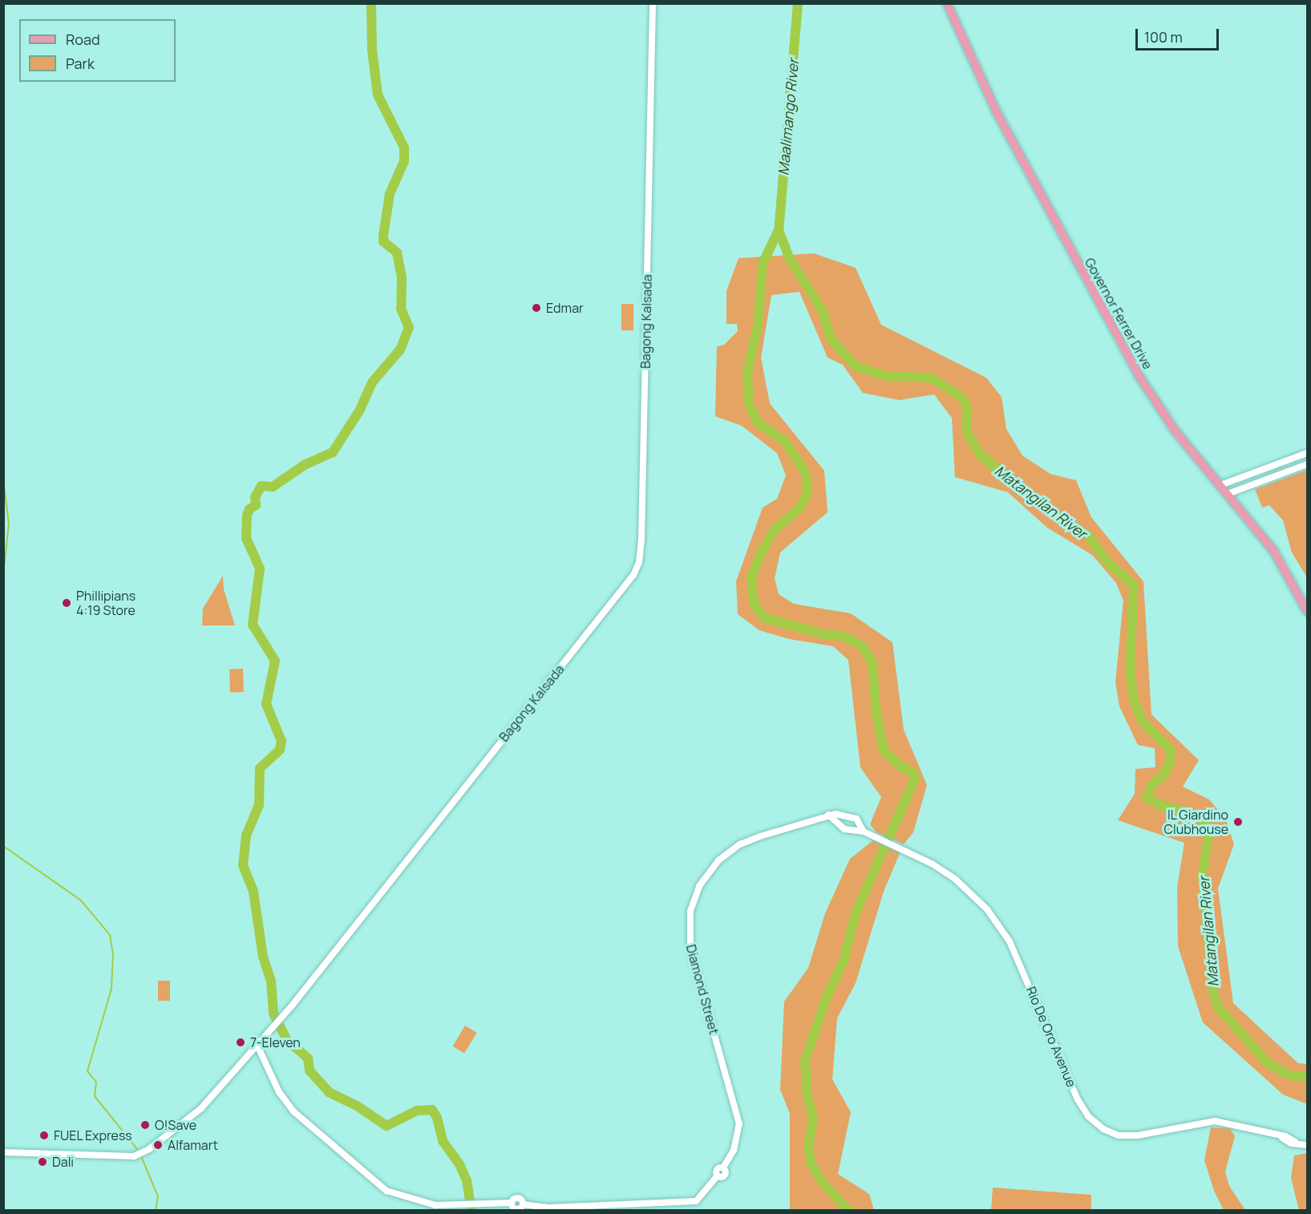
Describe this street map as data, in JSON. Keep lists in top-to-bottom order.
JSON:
{
  "streets": {
    "main road": ["Governor Ferrer Drive"],
    "street": ["Bagong Kalsada", "Diamond Street", "Rio De Oro Avenue"]
  },
  "crossings": [
    ["Bagong Kalsada", "Diamond Street"],
    ["Diamond Street", "Rio De Oro Avenue"]
  ],
  "water": ["Maalimango River", "Matangilan River"],
  "places": [
    "Edmar",
    "Phillipians 4:19 Store",
    "IL Giardino Clubhouse",
    "7-Eleven",
    "O!Save",
    "FUEL Express",
    "Alfamart",
    "Dali"
  ],
  "legend": ["Road", "Park"],
  "scale_bar": "100 m"
}
